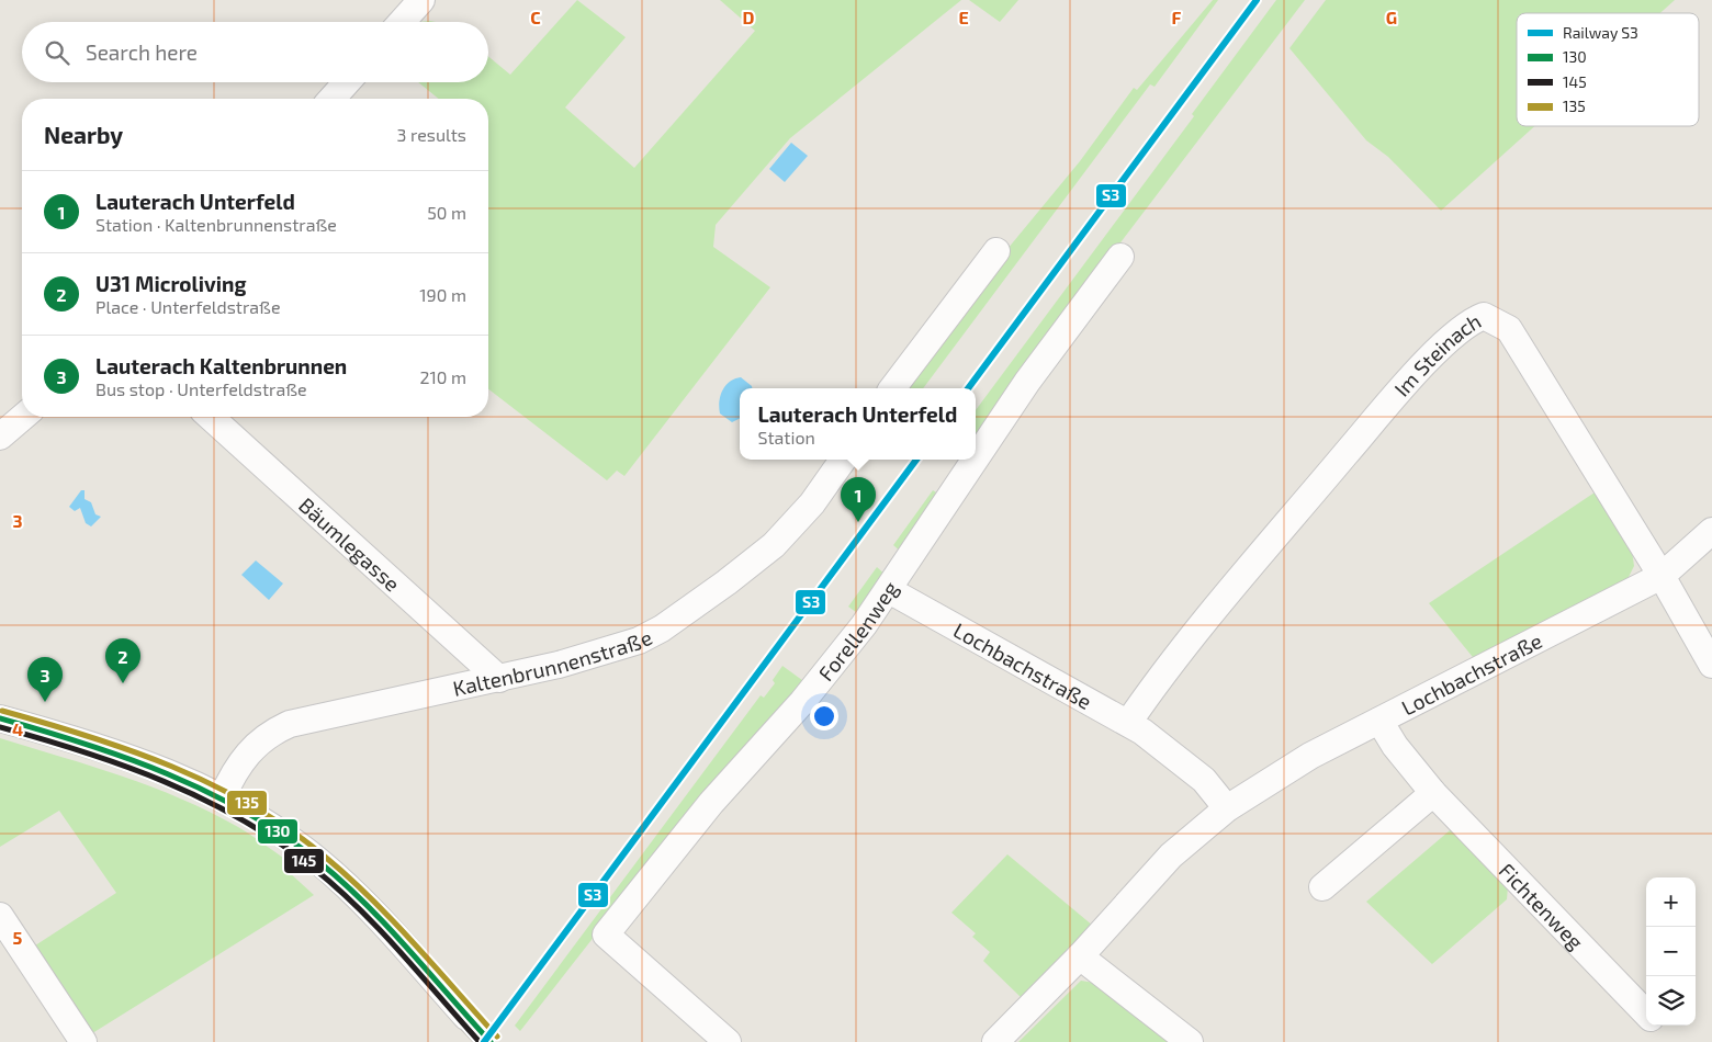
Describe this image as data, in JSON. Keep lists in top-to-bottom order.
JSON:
{
  "streets": {
    "street": [
      "Im Steinach",
      "Bäumlegasse",
      "Forellenweg",
      "Kaltenbrunnenstraße",
      "Lochbachstraße",
      "Fichtenweg"
    ]
  },
  "crossings": [
    ["Im Steinach", "Lochbachstraße"],
    ["Bäumlegasse", "Kaltenbrunnenstraße"],
    ["Forellenweg", "Lochbachstraße"],
    ["Lochbachstraße", "Fichtenweg"]
  ],
  "lines": [
    "rail line S3",
    "transit line 135",
    "transit line 130",
    "transit line 145"
  ],
  "legend": [
    "Railway S3",
    "130",
    "145",
    "135"
  ],
  "page": {
    "search": "Search here",
    "heading": ["Nearby", "3 results"],
    "list": [
      {
        "mark": "1",
        "name": "Lauterach Unterfeld",
        "note": "Station · Kaltenbrunnenstraße",
        "value": "50 m"
      },
      {
        "mark": "2",
        "name": "U31 Microliving",
        "note": "Place · Unterfeldstraße",
        "value": "190 m"
      },
      {
        "mark": "3",
        "name": "Lauterach Kaltenbrunnen",
        "note": "Bus stop · Unterfeldstraße",
        "value": "210 m"
      }
    ],
    "popup": ["Lauterach Unterfeld", "Station"],
    "pins": ["1", "2", "3"],
    "map_buttons": ["+", "−"]
  },
  "grid": {
    "columns": [
      "C",
      "D",
      "E",
      "F",
      "G"
    ],
    "rows": ["3", "4", "5"]
  }
}
